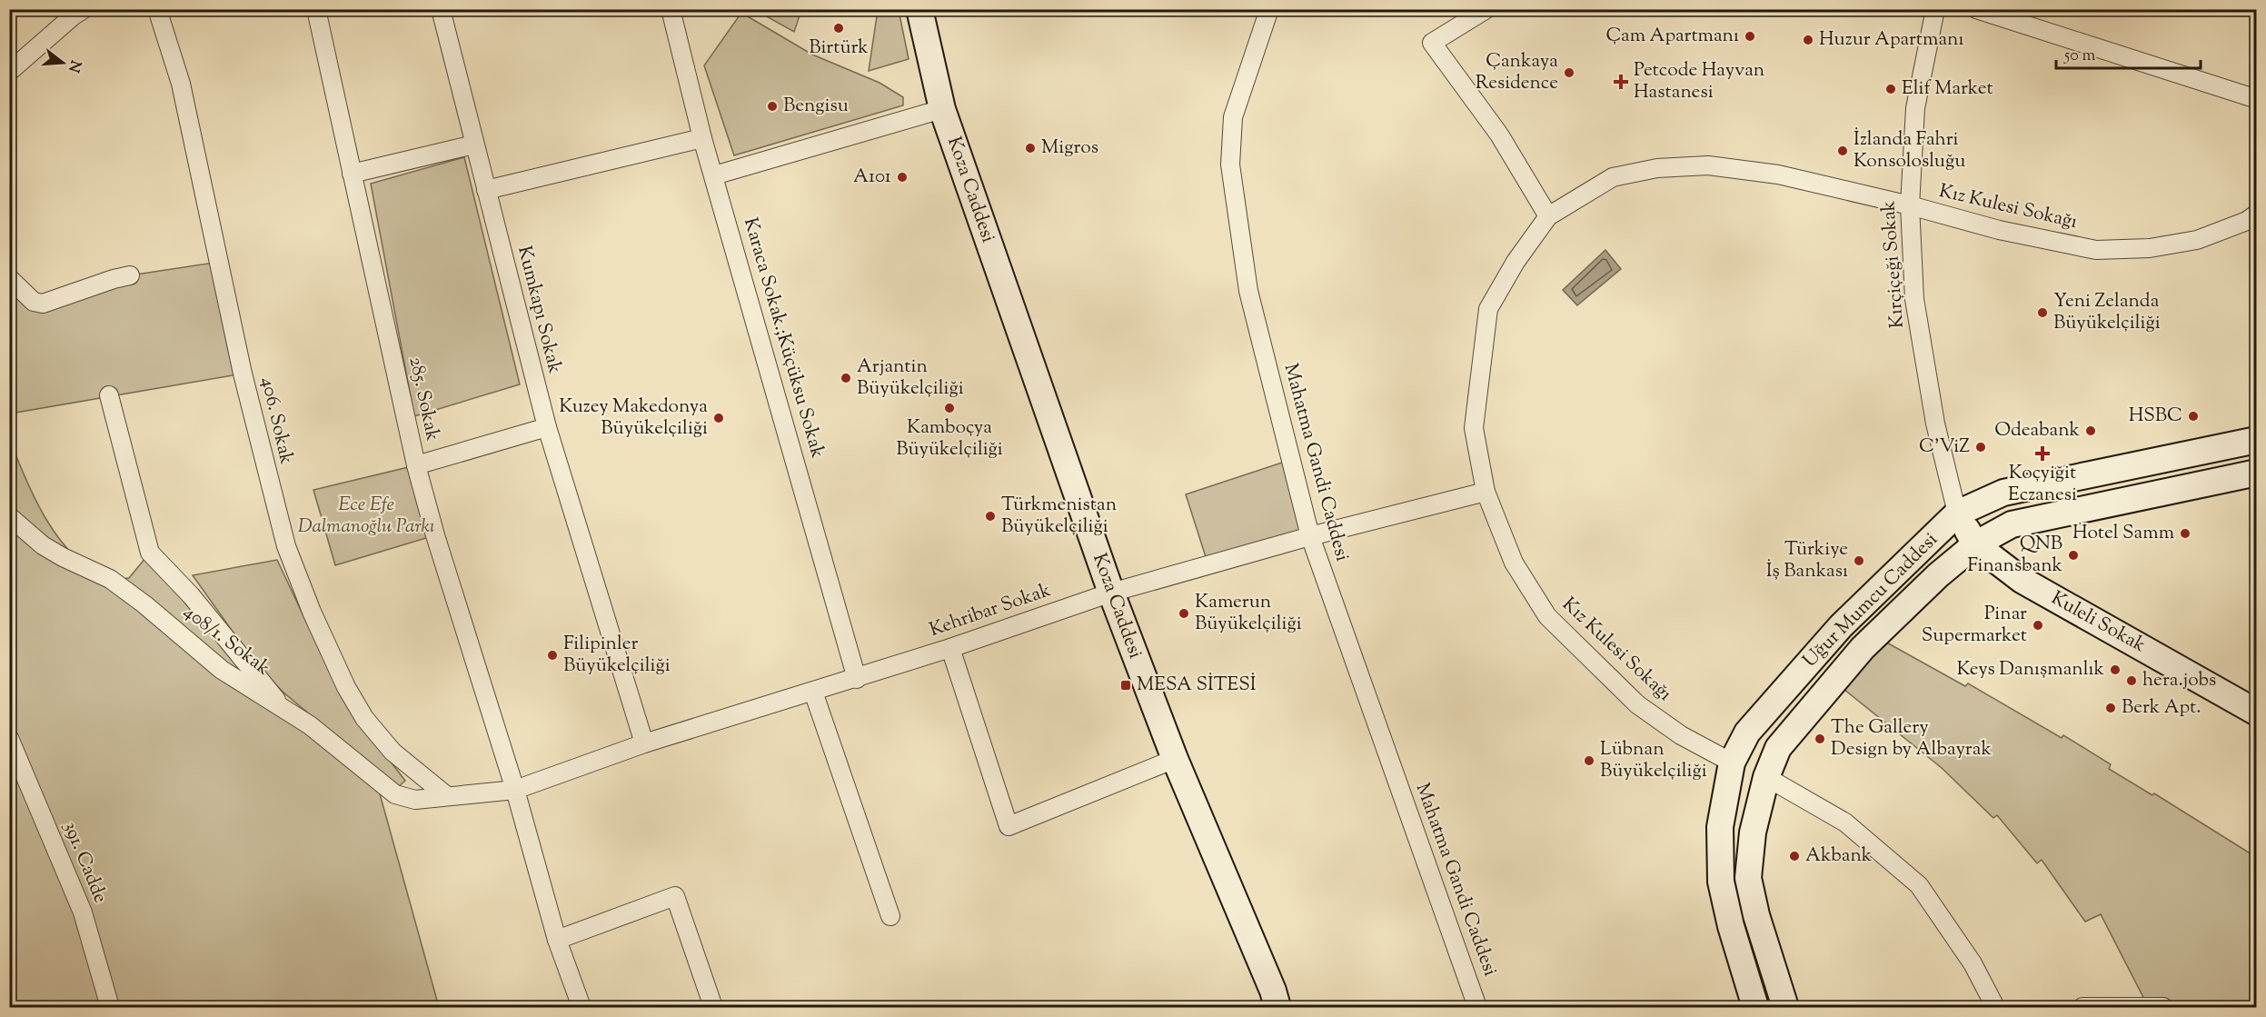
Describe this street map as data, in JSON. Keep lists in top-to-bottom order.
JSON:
{
  "streets": {
    "main road": ["Koza Caddesi", "Uğur Mumcu Caddesi", "Kuleli Sokak"],
    "street": [
      "Kız Kulesi Sokağı",
      "Kırçiçeği Sokak",
      "Kumkapı Sokak",
      "Karaca Sokak.;Küçüksu Sokak",
      "285. Sokak",
      "406. Sokak",
      "Mahatma Gandi Caddesi",
      "Kehribar Sokak",
      "408/1. Sokak",
      "391. Cadde"
    ]
  },
  "crossings": [
    ["Koza Caddesi", "Kehribar Sokak"],
    ["Kız Kulesi Sokağı", "Kırçiçeği Sokak"],
    ["Kız Kulesi Sokağı", "Uğur Mumcu Caddesi"],
    ["Kız Kulesi Sokağı", "Kehribar Sokak"],
    ["Kırçiçeği Sokak", "Uğur Mumcu Caddesi"],
    ["Kırçiçeği Sokak", "Kuleli Sokak"],
    ["Kumkapı Sokak", "Kehribar Sokak"],
    ["Karaca Sokak.;Küçüksu Sokak", "Kehribar Sokak"],
    ["285. Sokak", "Kehribar Sokak"],
    ["406. Sokak", "Kehribar Sokak"],
    ["Mahatma Gandi Caddesi", "Kehribar Sokak"],
    ["Uğur Mumcu Caddesi", "Kuleli Sokak"],
    ["Kehribar Sokak", "408/1. Sokak"]
  ],
  "parks": ["Ece Efe Dalmanoğlu Parkı"],
  "places": {
    "other": [
      "Birtürk",
      "Çam Apartmanı",
      "Huzur Apartmanı",
      "Çankaya Residence",
      "Elif Market",
      "Bengisu",
      "Migros",
      "İzlanda Fahri Konsolosluğu",
      "A101",
      "Yeni Zelanda Büyükelçiliği",
      "Arjantin Büyükelçiliği",
      "Kamboçya Büyükelçiliği",
      "HSBC",
      "Kuzey Makedonya Büyükelçiliği",
      "Odeabank",
      "C'ViZ",
      "Türkmenistan Büyükelçiliği",
      "Hotel Samm",
      "QNB Finansbank",
      "Türkiye İş Bankası",
      "Kamerun Büyükelçiliği",
      "Pinar Supermarket",
      "Filipinler Büyükelçiliği",
      "Keys Danışmanlık",
      "hera.jobs",
      "Berk Apt.",
      "The Gallery Design by Albayrak",
      "Lübnan Büyükelçiliği",
      "Akbank"
    ],
    "health": ["Petcode Hayvan Hastanesi", "Koçyiğit Eczanesi"],
    "transit": ["MESA SİTESİ"]
  },
  "scale_bar": "50 m",
  "north": "right"
}
